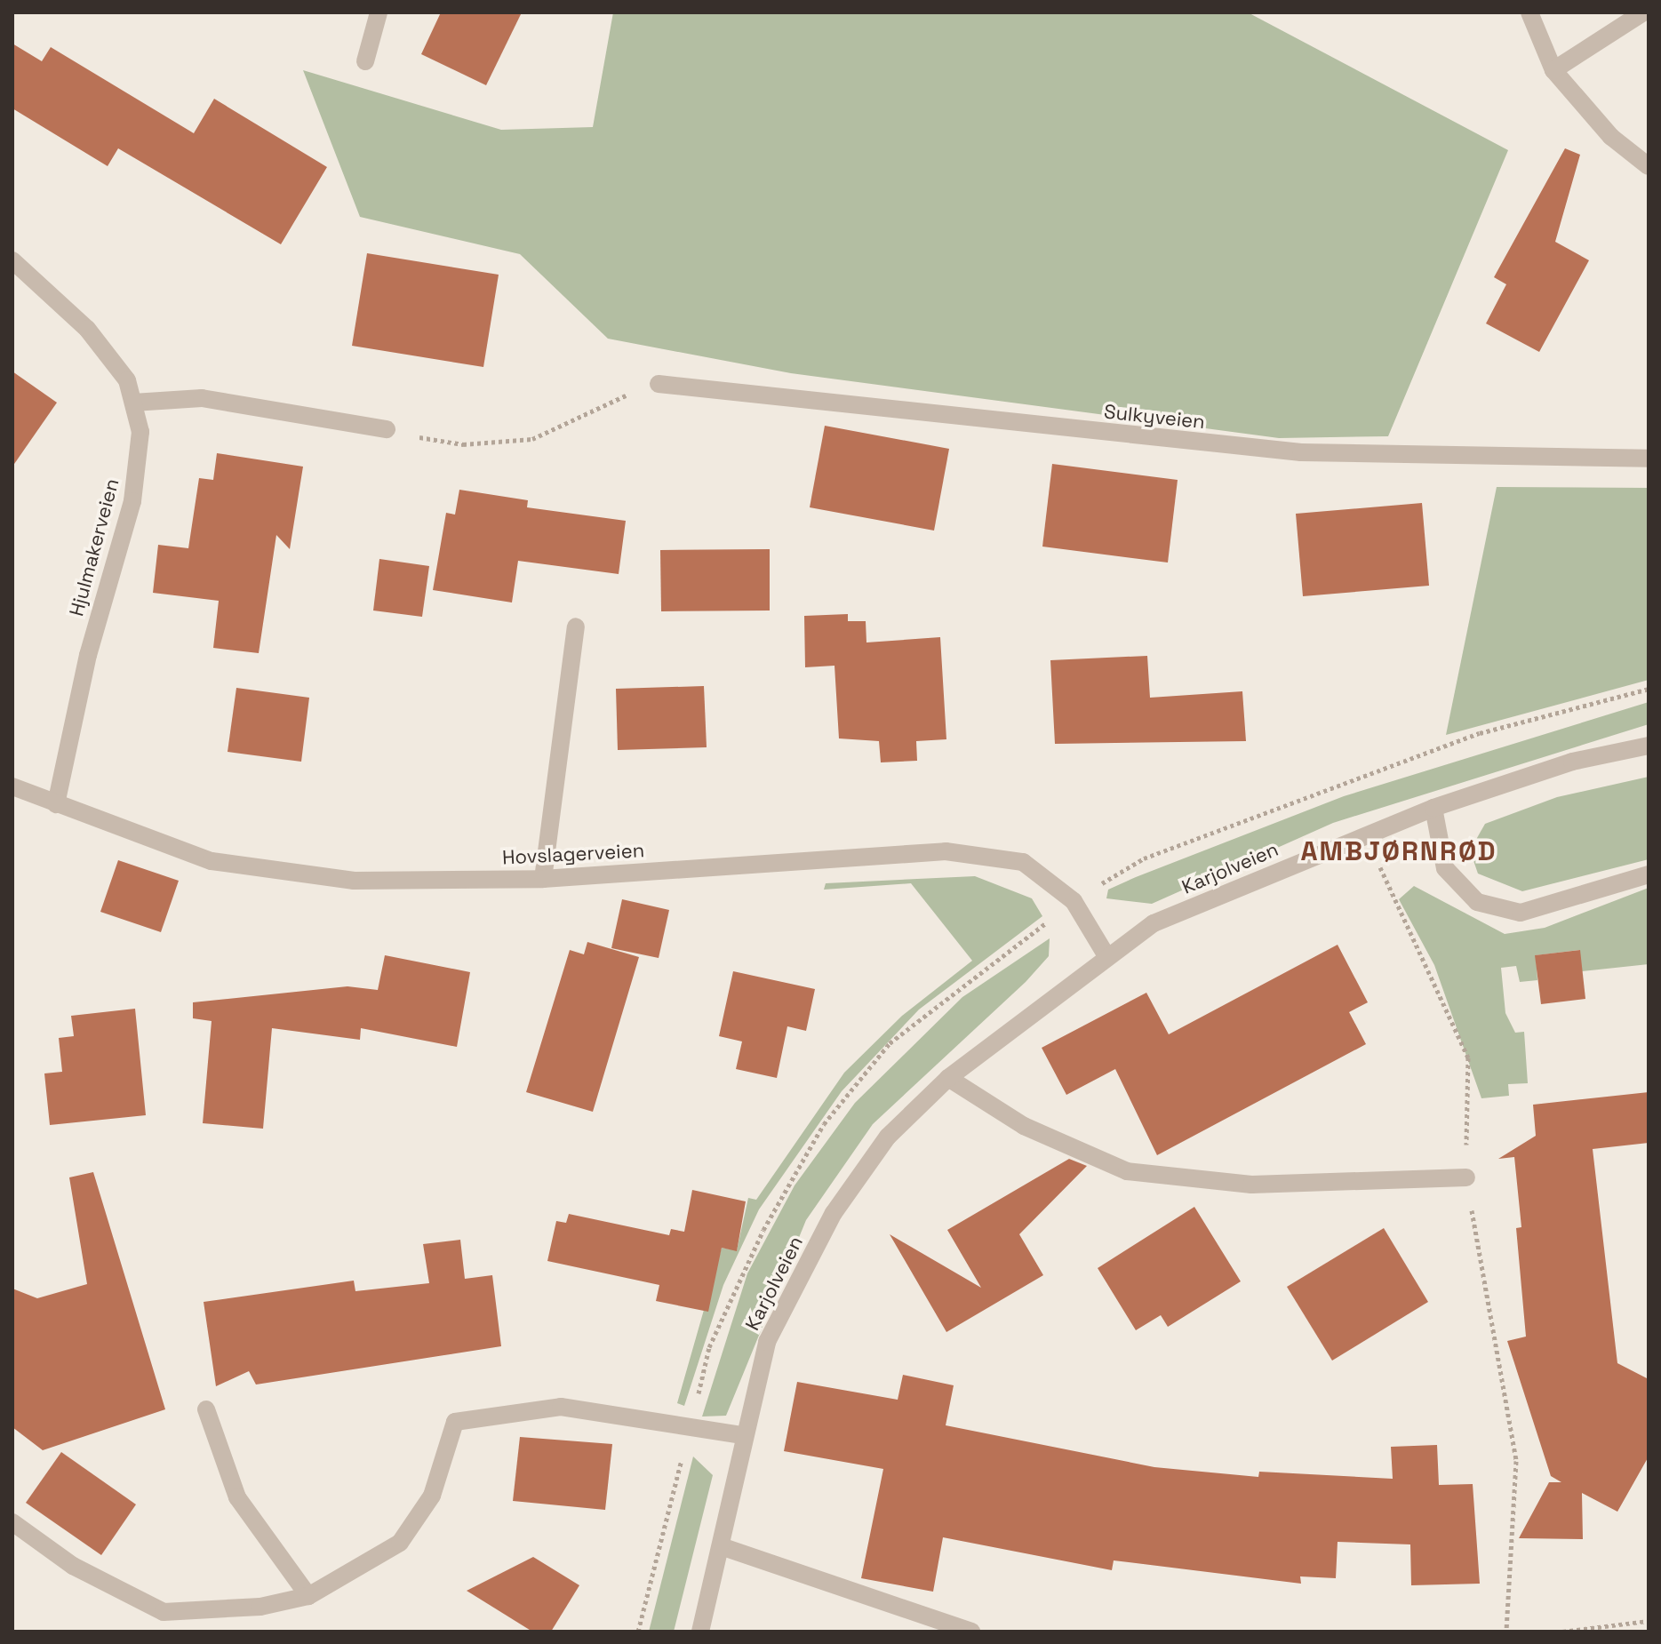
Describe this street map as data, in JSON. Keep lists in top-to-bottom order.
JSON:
{
  "streets": {
    "street": [
      "Sulkyveien",
      "Hjulmakerveien",
      "Hovslagerveien",
      "Karjolveien"
    ]
  },
  "crossings": [
    ["Hjulmakerveien", "Hovslagerveien"],
    ["Hovslagerveien", "Karjolveien"]
  ],
  "districts": ["AMBJØRNRØD"]
}
